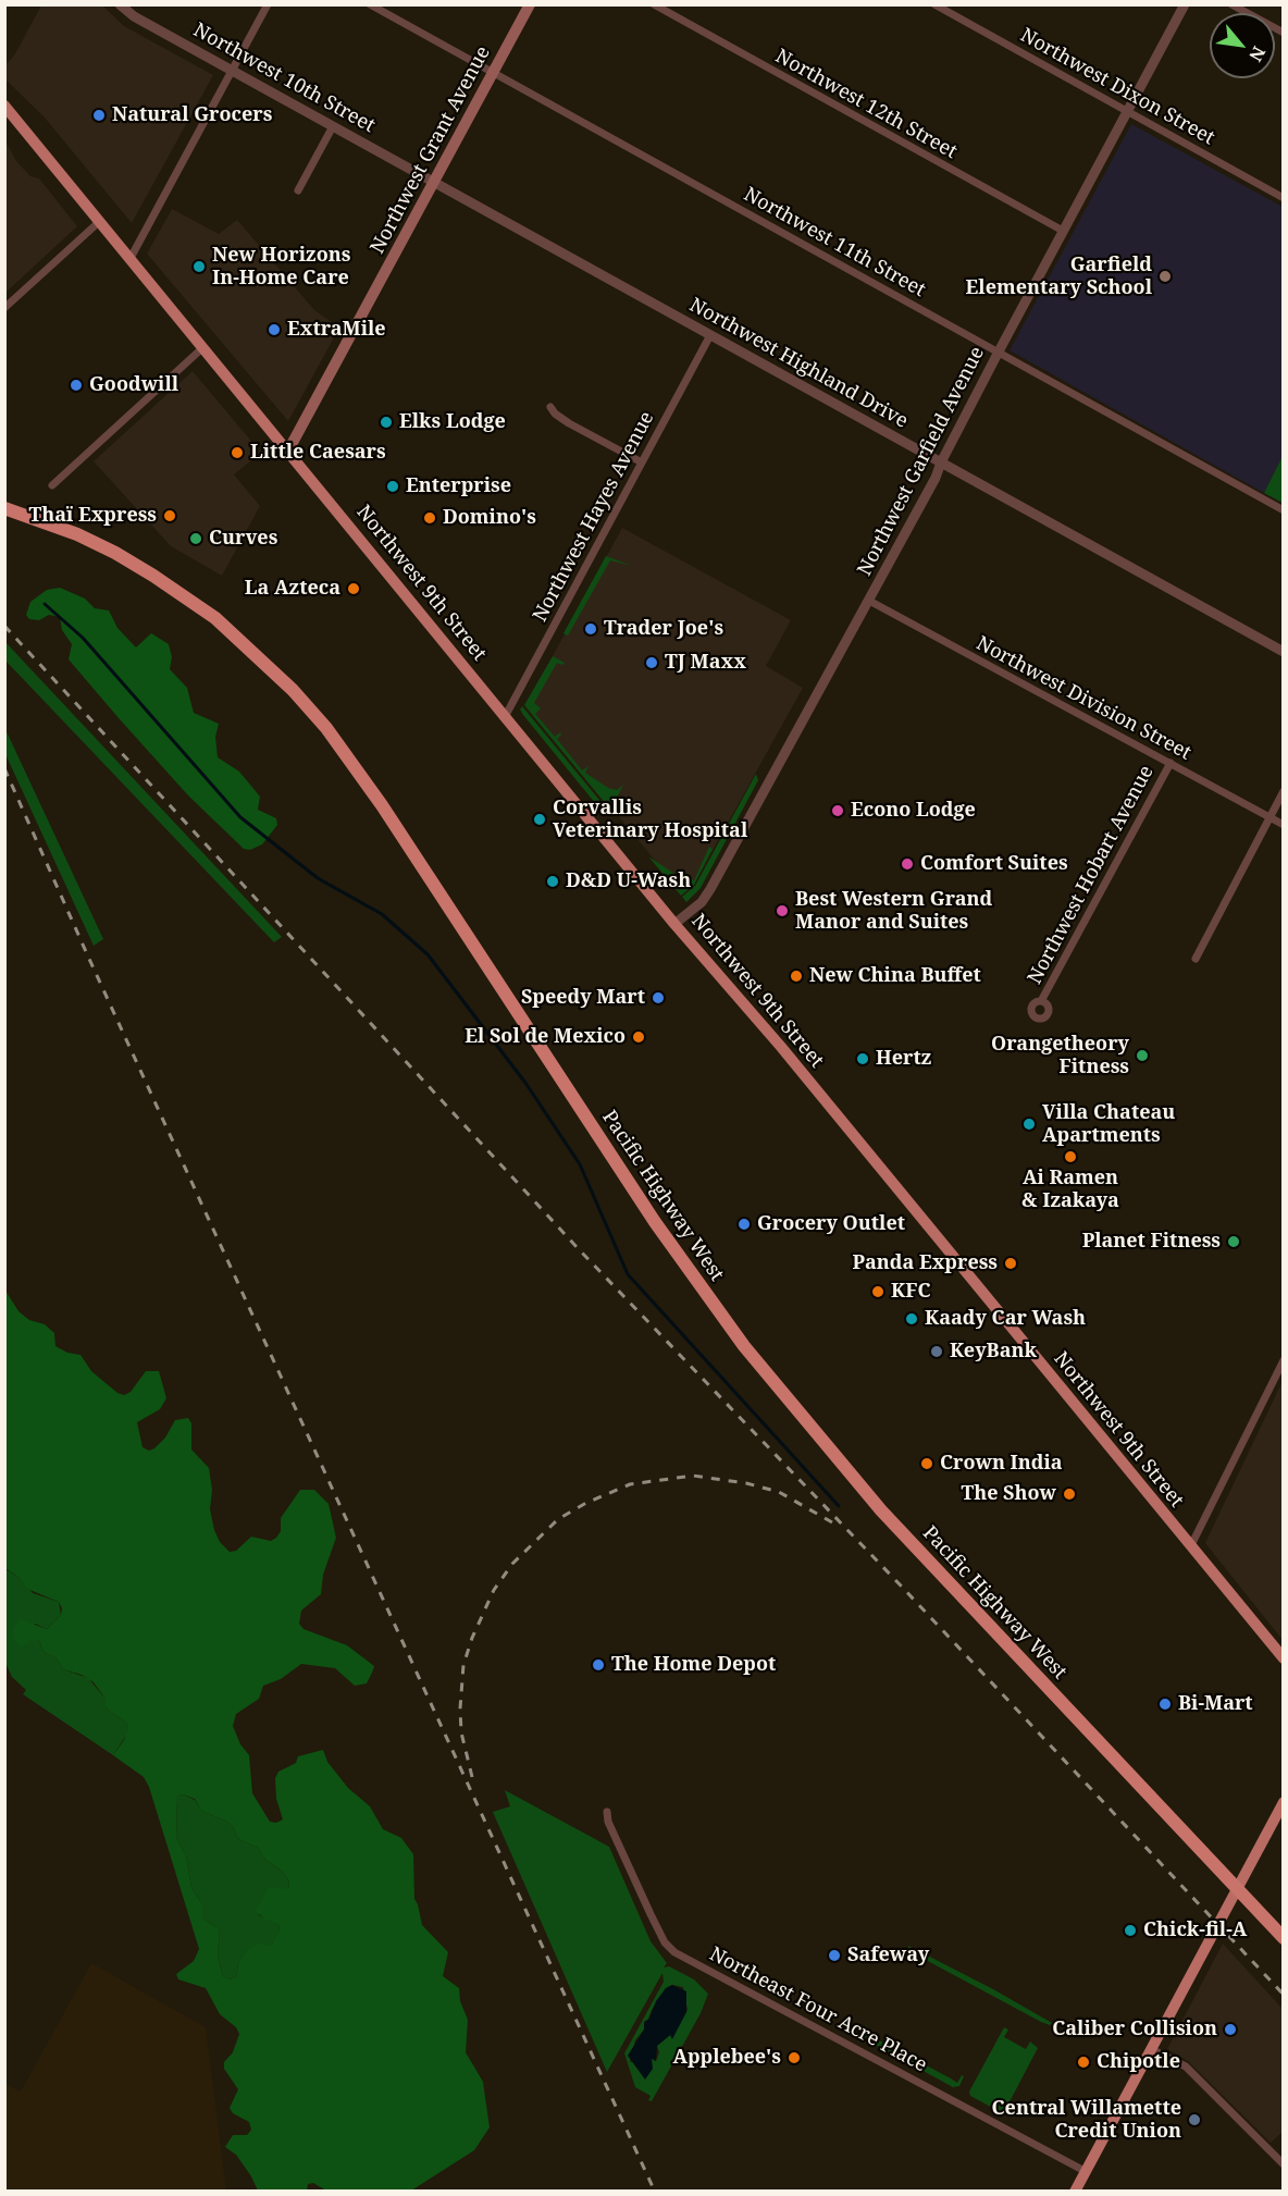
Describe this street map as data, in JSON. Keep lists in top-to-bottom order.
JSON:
{
  "streets": {
    "highway": ["Pacific Highway West"],
    "main road": ["Northwest Grant Avenue", "Northwest 9th Street"],
    "street": [
      "Northwest 10th Street",
      "Northwest Dixon Street",
      "Northwest 12th Street",
      "Northwest 11th Street",
      "Northwest Highland Drive",
      "Northwest Garfield Avenue",
      "Northwest Hayes Avenue",
      "Northwest Division Street",
      "Northwest Hobart Avenue",
      "Northeast Four Acre Place"
    ]
  },
  "crossings": [
    ["Northwest 10th Street", "Northwest Grant Avenue"],
    ["Northwest 10th Street", "Northwest Highland Drive"],
    ["Northwest Dixon Street", "Northwest Garfield Avenue"],
    ["Northwest 12th Street", "Northwest Garfield Avenue"],
    ["Northwest Grant Avenue", "Northwest 11th Street"],
    ["Northwest Grant Avenue", "Northwest Highland Drive"],
    ["Northwest Grant Avenue", "Northwest 9th Street"],
    ["Northwest 11th Street", "Northwest Garfield Avenue"],
    ["Northwest Highland Drive", "Northwest Garfield Avenue"],
    ["Northwest Highland Drive", "Northwest Hayes Avenue"],
    ["Northwest Garfield Avenue", "Northwest 9th Street"],
    ["Northwest Garfield Avenue", "Northwest Division Street"],
    ["Northwest Hayes Avenue", "Northwest 9th Street"],
    ["Northwest Division Street", "Northwest Hobart Avenue"]
  ],
  "places": [
    "Natural Grocers",
    "New Horizons In-Home Care",
    "Garfield Elementary School",
    "ExtraMile",
    "Goodwill",
    "Elks Lodge",
    "Little Caesars",
    "Enterprise",
    "Thaï Express",
    "Domino's",
    "Curves",
    "La Azteca",
    "Trader Joe's",
    "TJ Maxx",
    "Econo Lodge",
    "Corvallis Veterinary Hospital",
    "Comfort Suites",
    "D&D U-Wash",
    "Best Western Grand Manor and Suites",
    "New China Buffet",
    "Speedy Mart",
    "El Sol de Mexico",
    "Orangetheory Fitness",
    "Hertz",
    "Villa Chateau Apartments",
    "Ai Ramen & Izakaya",
    "Grocery Outlet",
    "Planet Fitness",
    "Panda Express",
    "KFC",
    "Kaady Car Wash",
    "KeyBank",
    "Crown India",
    "The Show",
    "The Home Depot",
    "Bi-Mart",
    "Chick-fil-A",
    "Safeway",
    "Caliber Collision",
    "Applebee's",
    "Chipotle",
    "Central Willamette Credit Union"
  ],
  "north": "bottom right"
}
